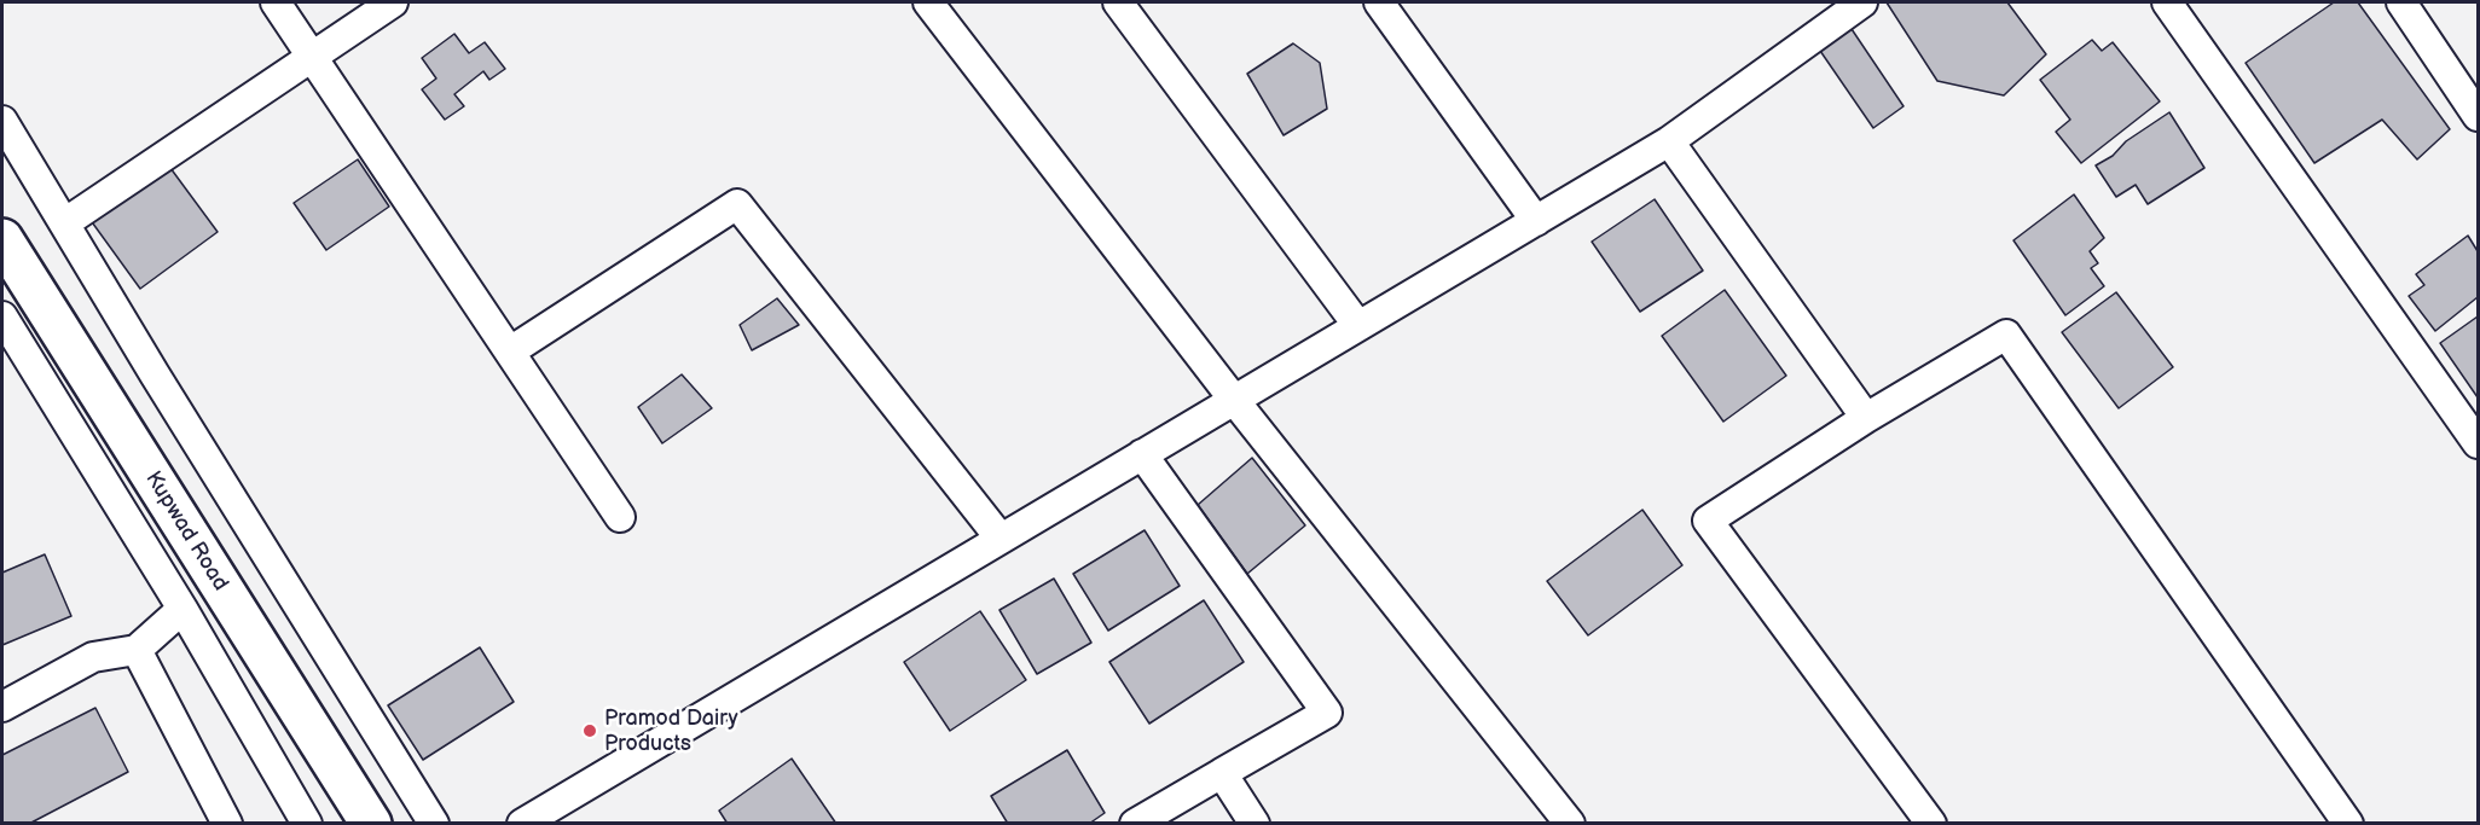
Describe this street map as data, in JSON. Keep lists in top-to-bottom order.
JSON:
{
  "streets": {
    "main road": ["Kupwad Road"]
  },
  "places": ["Pramod Dairy Products"]
}
